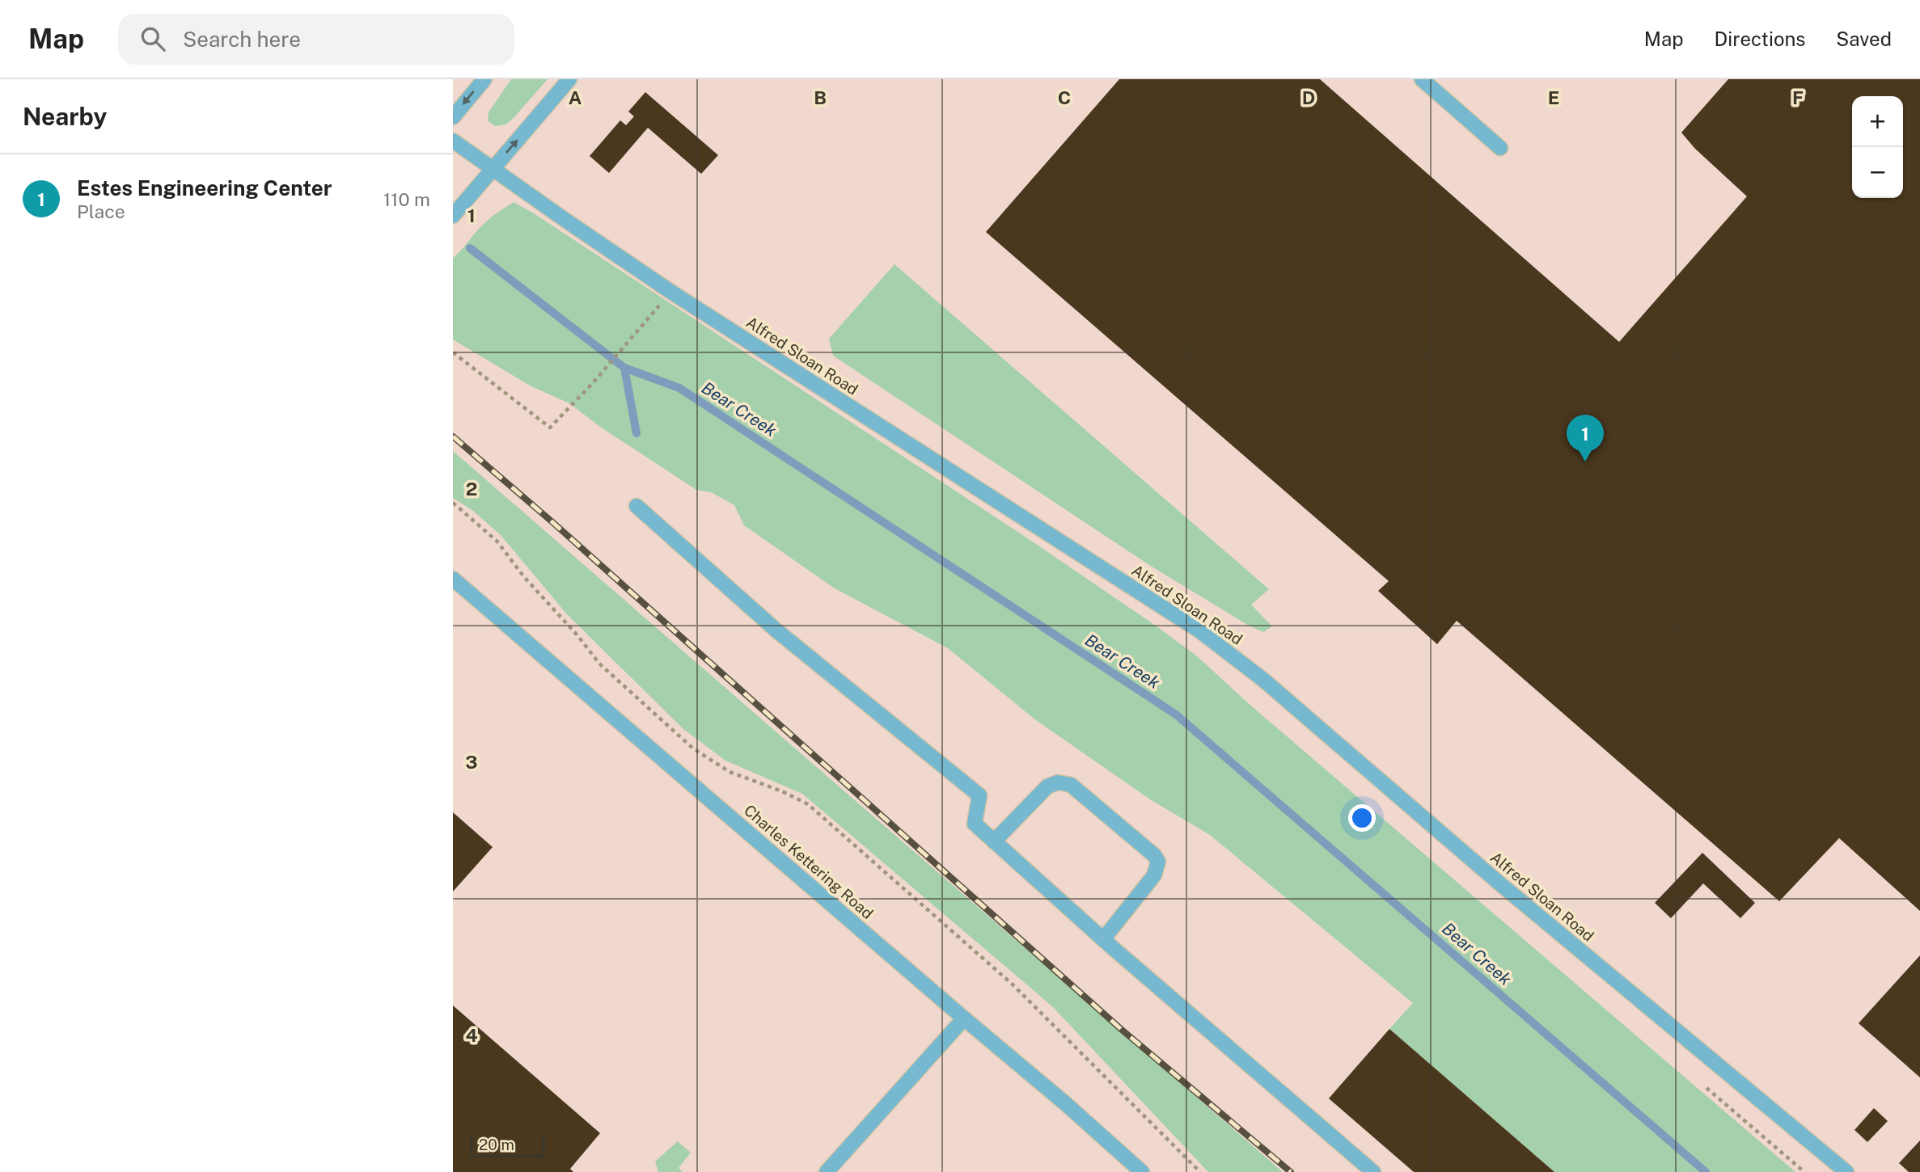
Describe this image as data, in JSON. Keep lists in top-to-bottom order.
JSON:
{
  "streets": {
    "lane": ["Alfred Sloan Road", "Charles Kettering Road"]
  },
  "water": ["Bear Creek"],
  "scale_bar": "20 m",
  "page": {
    "header": "Map",
    "search": "Search here",
    "nav": ["Map", "Directions", "Saved"],
    "heading": "Nearby",
    "map_buttons": ["+", "−"],
    "list": [
      {
        "mark": "1",
        "name": "Estes Engineering Center",
        "note": "Place",
        "value": "110 m"
      }
    ],
    "pins": "1",
    "scale": "20 m"
  },
  "grid": {
    "columns": [
      "A",
      "B",
      "C",
      "D",
      "E",
      "F"
    ],
    "rows": [
      "1",
      "2",
      "3",
      "4"
    ]
  }
}
